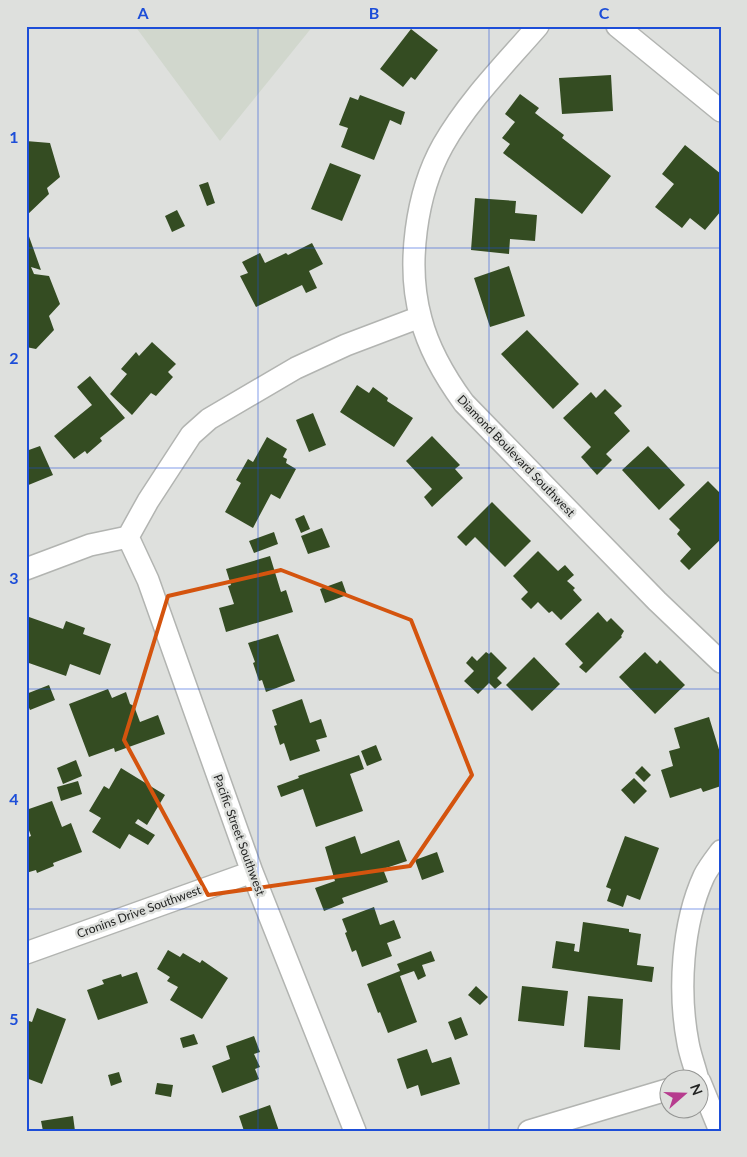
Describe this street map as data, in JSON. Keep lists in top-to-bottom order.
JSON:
{
  "streets": {
    "street": ["Diamond Boulevard Southwest", "Pacific Street Southwest", "Cronins Drive Southwest"]
  },
  "crossings": [
    ["Pacific Street Southwest", "Cronins Drive Southwest"]
  ],
  "north": "right",
  "grid": {
    "columns": ["A", "B", "C"],
    "rows": [
      "1",
      "2",
      "3",
      "4",
      "5"
    ]
  }
}
